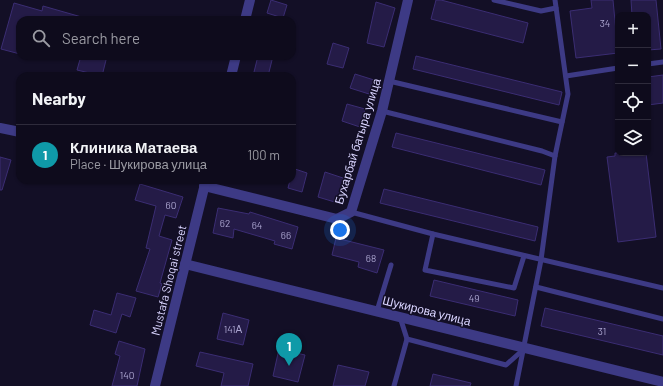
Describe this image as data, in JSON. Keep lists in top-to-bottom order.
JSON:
{
  "streets": {
    "street": ["Бухарбай батыра улица", "Mustafa Shoqai street", "Шукирова улица"]
  },
  "crossings": [
    ["Mustafa Shoqai street", "Шукирова улица"]
  ],
  "house_numbers": [
    "34",
    "60",
    "62",
    "64",
    "66",
    "68",
    "49",
    "141А",
    "31",
    "140"
  ],
  "page": {
    "map_buttons": ["+", "−"],
    "search": "Search here",
    "heading": "Nearby",
    "list": [
      {
        "mark": "1",
        "name": "Клиника Матаева",
        "note": "Place · Шукирова улица",
        "value": "100 m"
      }
    ],
    "pins": "1"
  }
}
